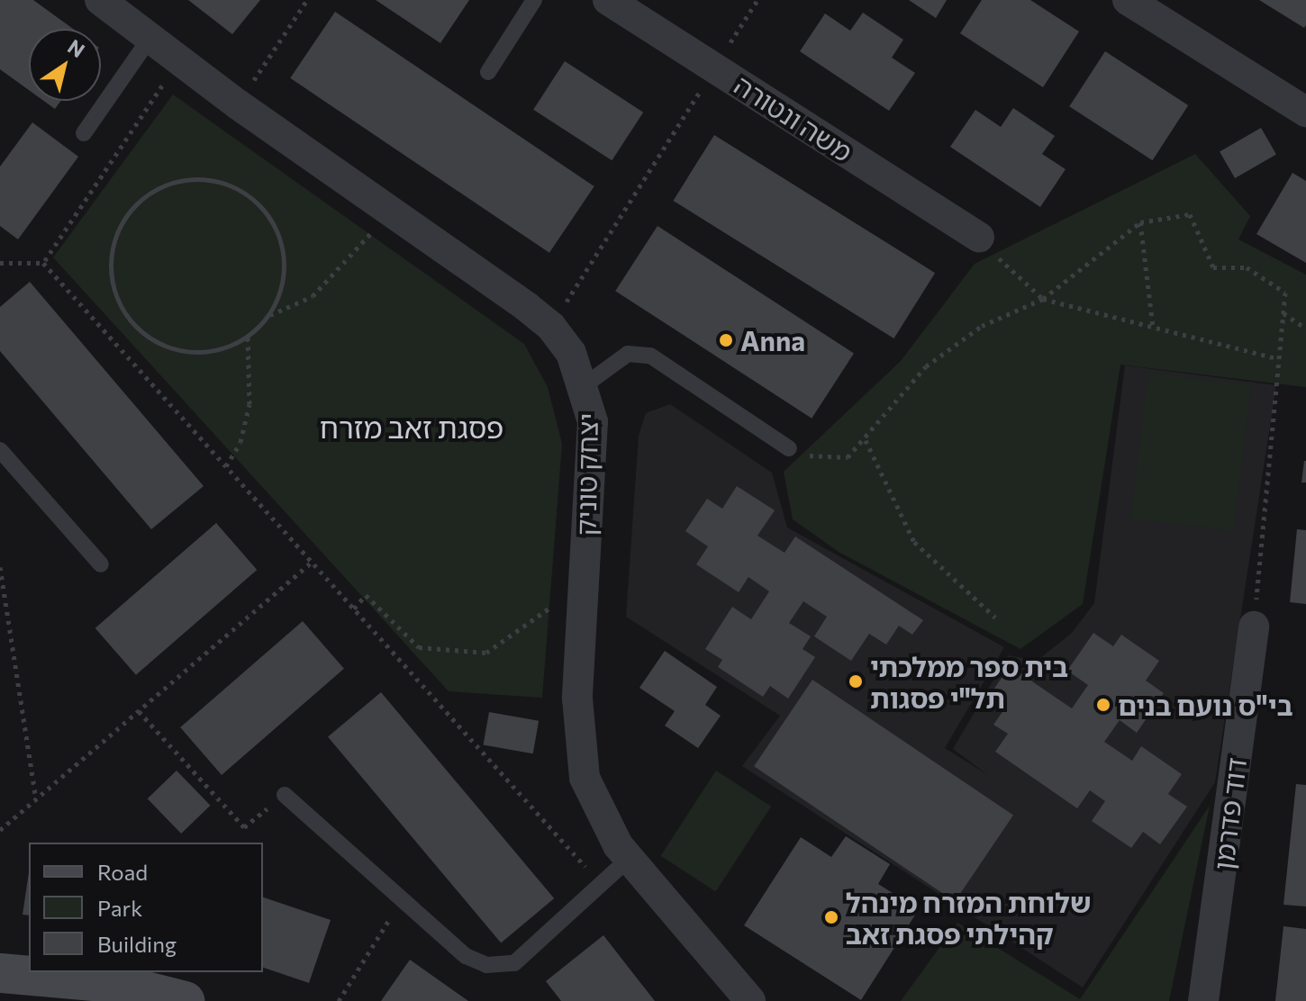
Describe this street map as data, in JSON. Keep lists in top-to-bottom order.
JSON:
{
  "streets": {
    "street": ["משה ונטורה", "יצחק טוניק", "דוד פדרמן"]
  },
  "districts": ["פסגת זאב מזרח"],
  "places": [
    "Anna",
    "בית ספר ממלכתי תל\"י פסגות",
    "בי\"ס נועם בנים",
    "שלוחת המזרח מינהל קהילתי פסגת זאב"
  ],
  "legend": ["Road", "Park", "Building"],
  "north": "top right"
}
